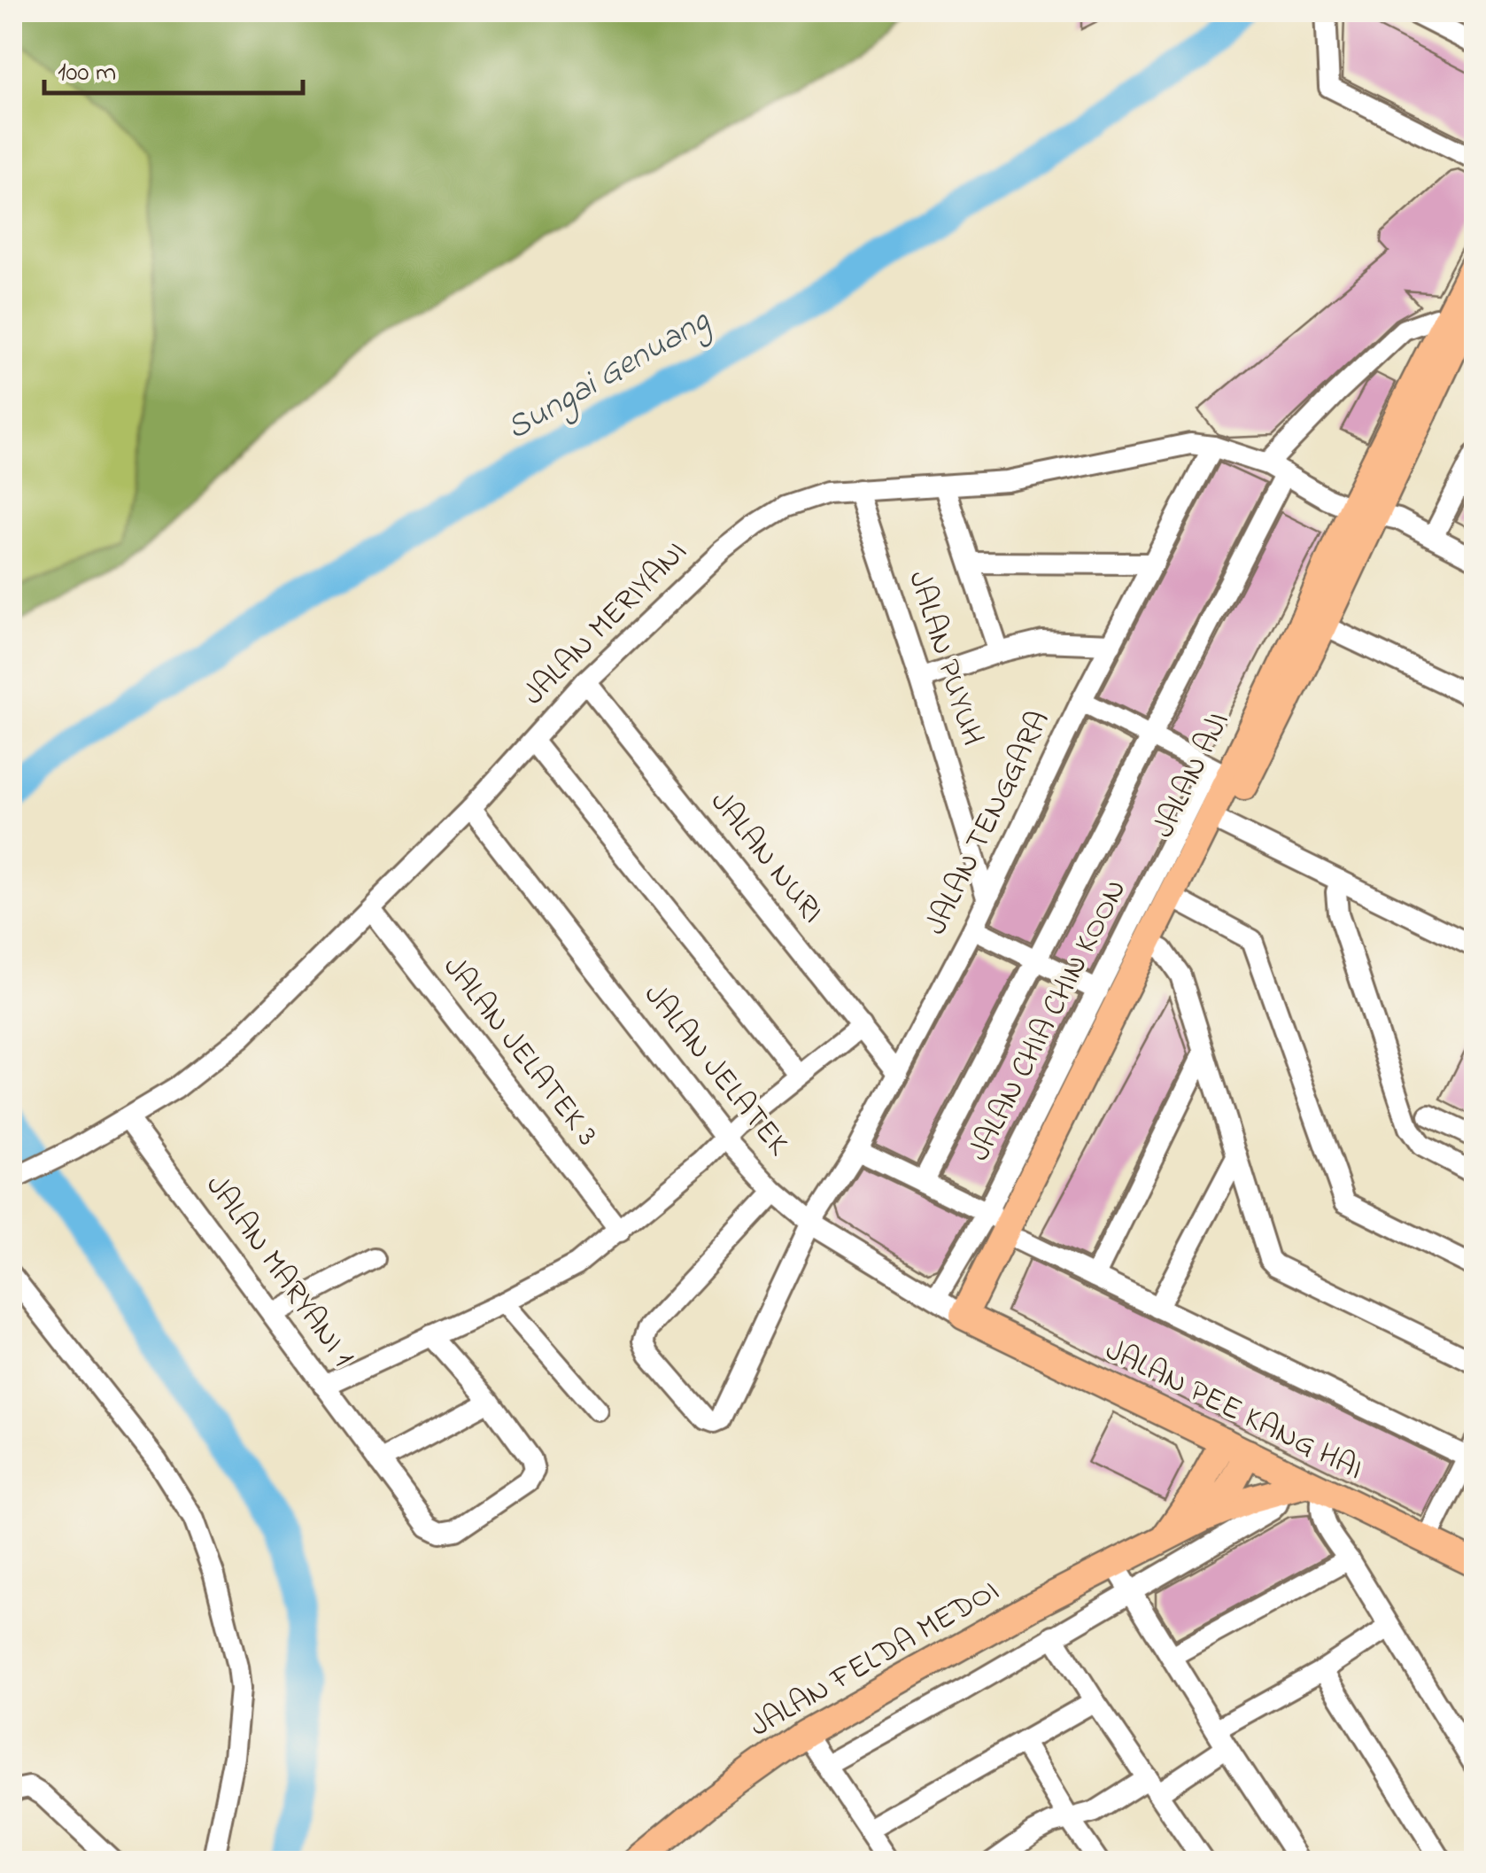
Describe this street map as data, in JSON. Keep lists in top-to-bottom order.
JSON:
{
  "streets": {
    "main road": ["JALAN AJI", "JALAN PEE KANG HAI", "JALAN FELDA MEDOI"],
    "street": [
      "JALAN MERIYANI",
      "JALAN PUYUH",
      "JALAN TENGGARA",
      "JALAN NURI",
      "JALAN CHIA CHIN KOON",
      "JALAN JELATEK 3",
      "JALAN JELATEK",
      "JALAN MARYANI 1"
    ]
  },
  "crossings": [
    ["JALAN MERIYANI", "JALAN PUYUH"],
    ["JALAN MERIYANI", "JALAN AJI"],
    ["JALAN MERIYANI", "JALAN TENGGARA"],
    ["JALAN MERIYANI", "JALAN NURI"],
    ["JALAN MERIYANI", "JALAN JELATEK 3"],
    ["JALAN MERIYANI", "JALAN JELATEK"],
    ["JALAN MERIYANI", "JALAN MARYANI 1"],
    ["JALAN PUYUH", "JALAN TENGGARA"],
    ["JALAN AJI", "JALAN CHIA CHIN KOON"],
    ["JALAN AJI", "JALAN JELATEK"],
    ["JALAN AJI", "JALAN PEE KANG HAI"],
    ["JALAN TENGGARA", "JALAN NURI"],
    ["JALAN TENGGARA", "JALAN JELATEK"],
    ["JALAN CHIA CHIN KOON", "JALAN JELATEK"],
    ["JALAN JELATEK", "JALAN PEE KANG HAI"]
  ],
  "water": ["Sungai Genuang"],
  "scale_bar": "100 m"
}
